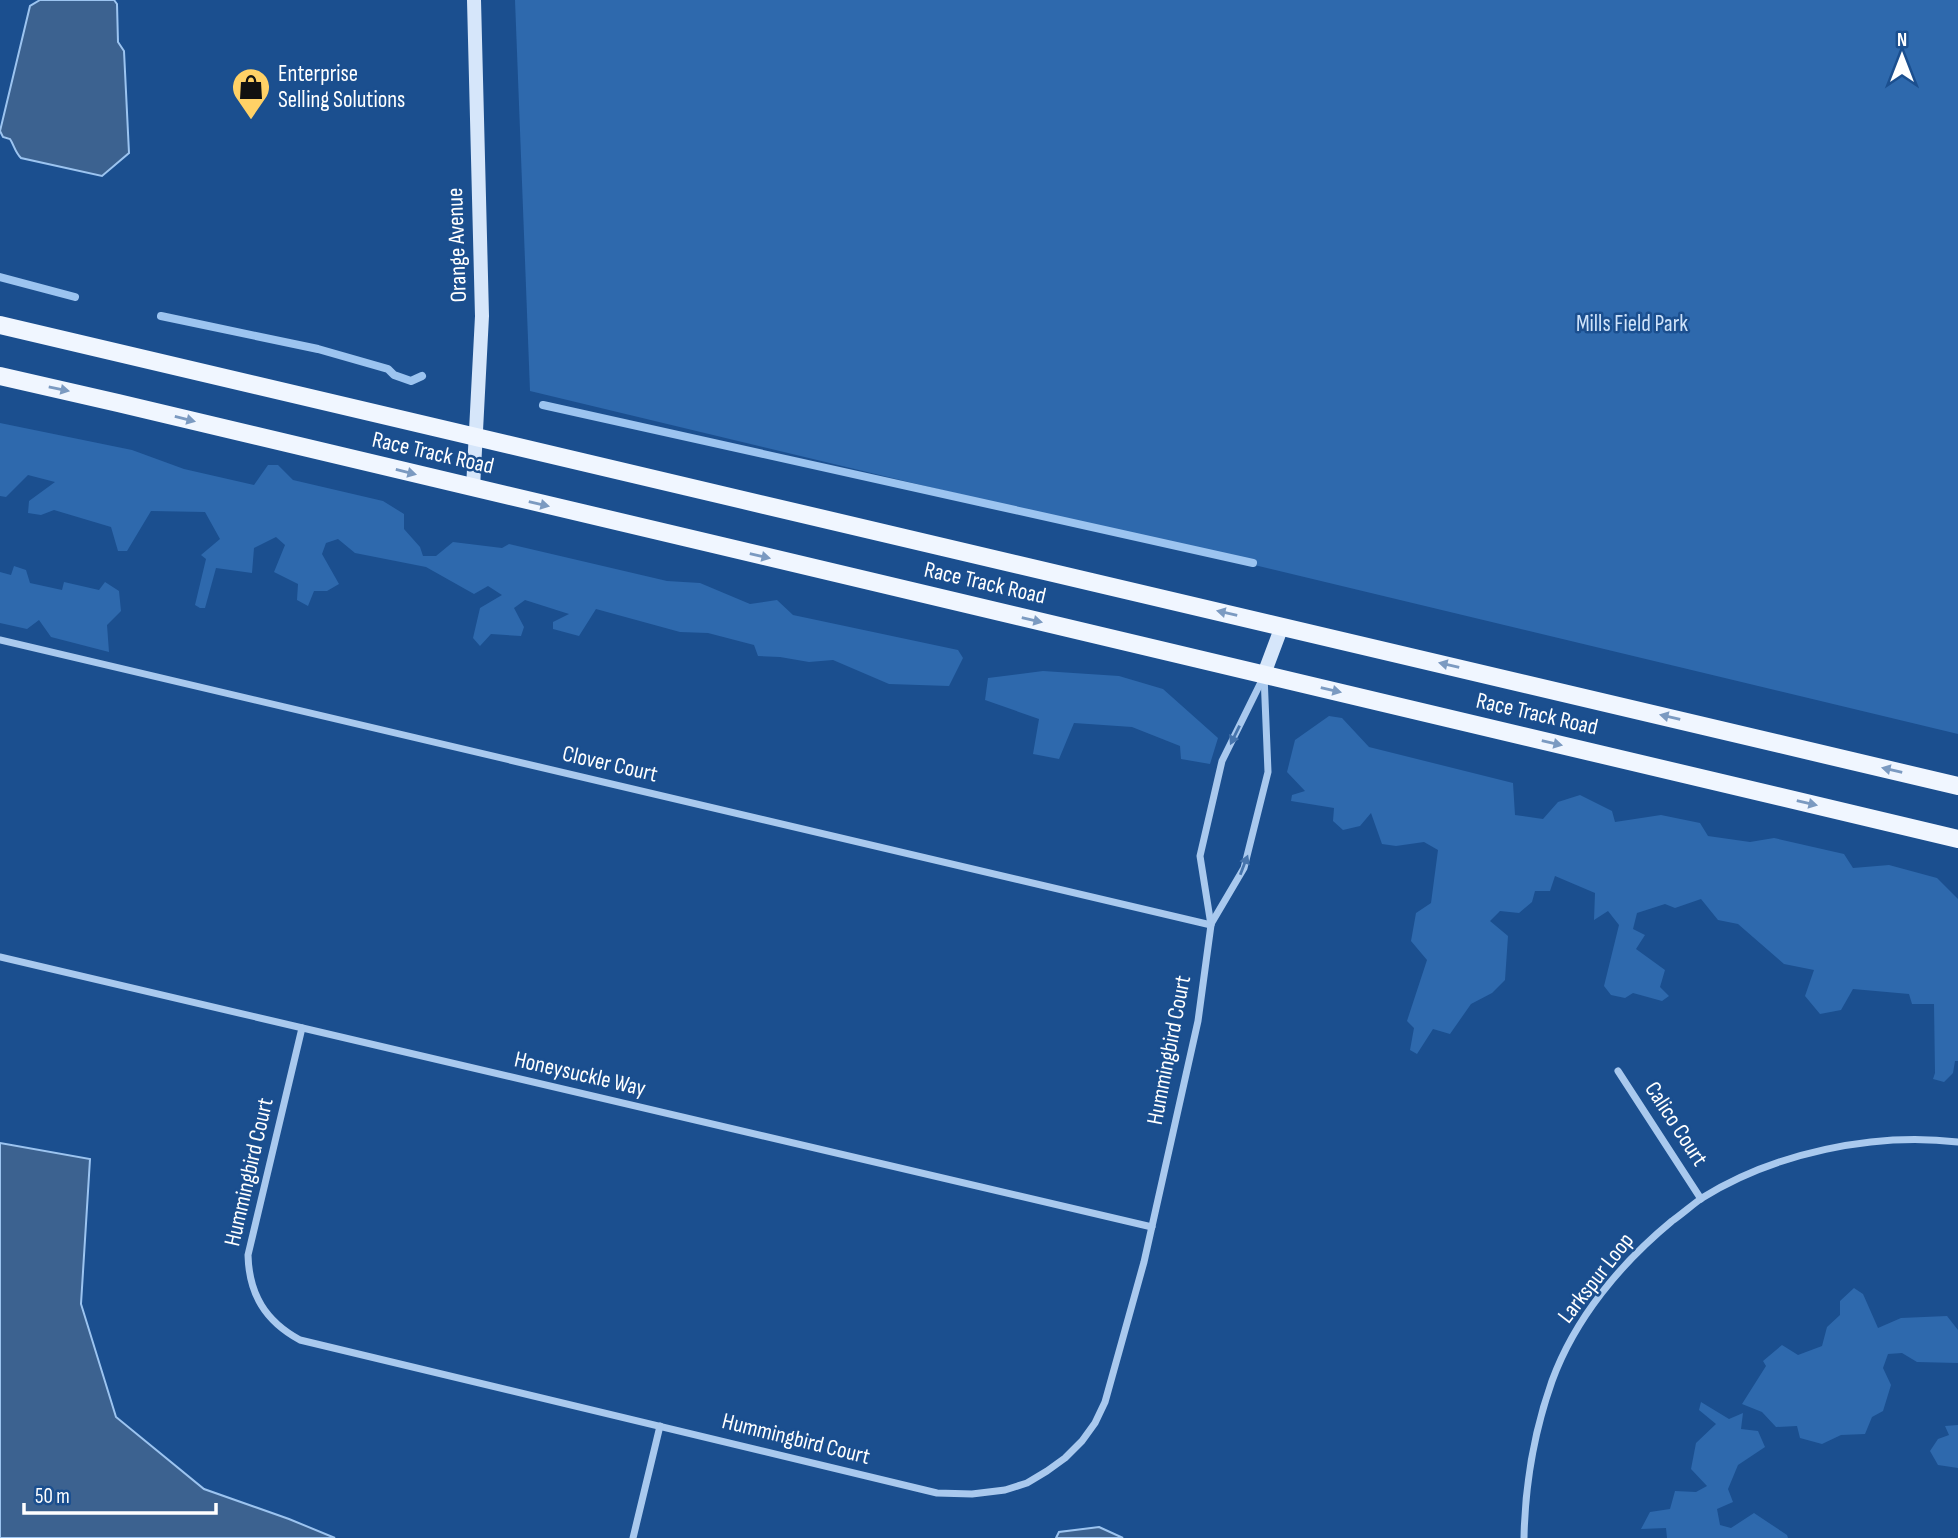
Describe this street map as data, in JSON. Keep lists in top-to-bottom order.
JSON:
{
  "streets": {
    "main road": ["Race Track Road"],
    "street": [
      "Orange Avenue",
      "Clover Court",
      "Hummingbird Court",
      "Honeysuckle Way",
      "Calico Court",
      "Larkspur Loop"
    ]
  },
  "crossings": [
    ["Orange Avenue", "Race Track Road"],
    ["Race Track Road", "Hummingbird Court"],
    ["Clover Court", "Hummingbird Court"],
    ["Hummingbird Court", "Honeysuckle Way"],
    ["Calico Court", "Larkspur Loop"]
  ],
  "parks": ["Mills Field Park"],
  "places": {
    "shop": ["Enterprise Selling Solutions"]
  },
  "scale_bar": "50 m",
  "north": "top"
}
